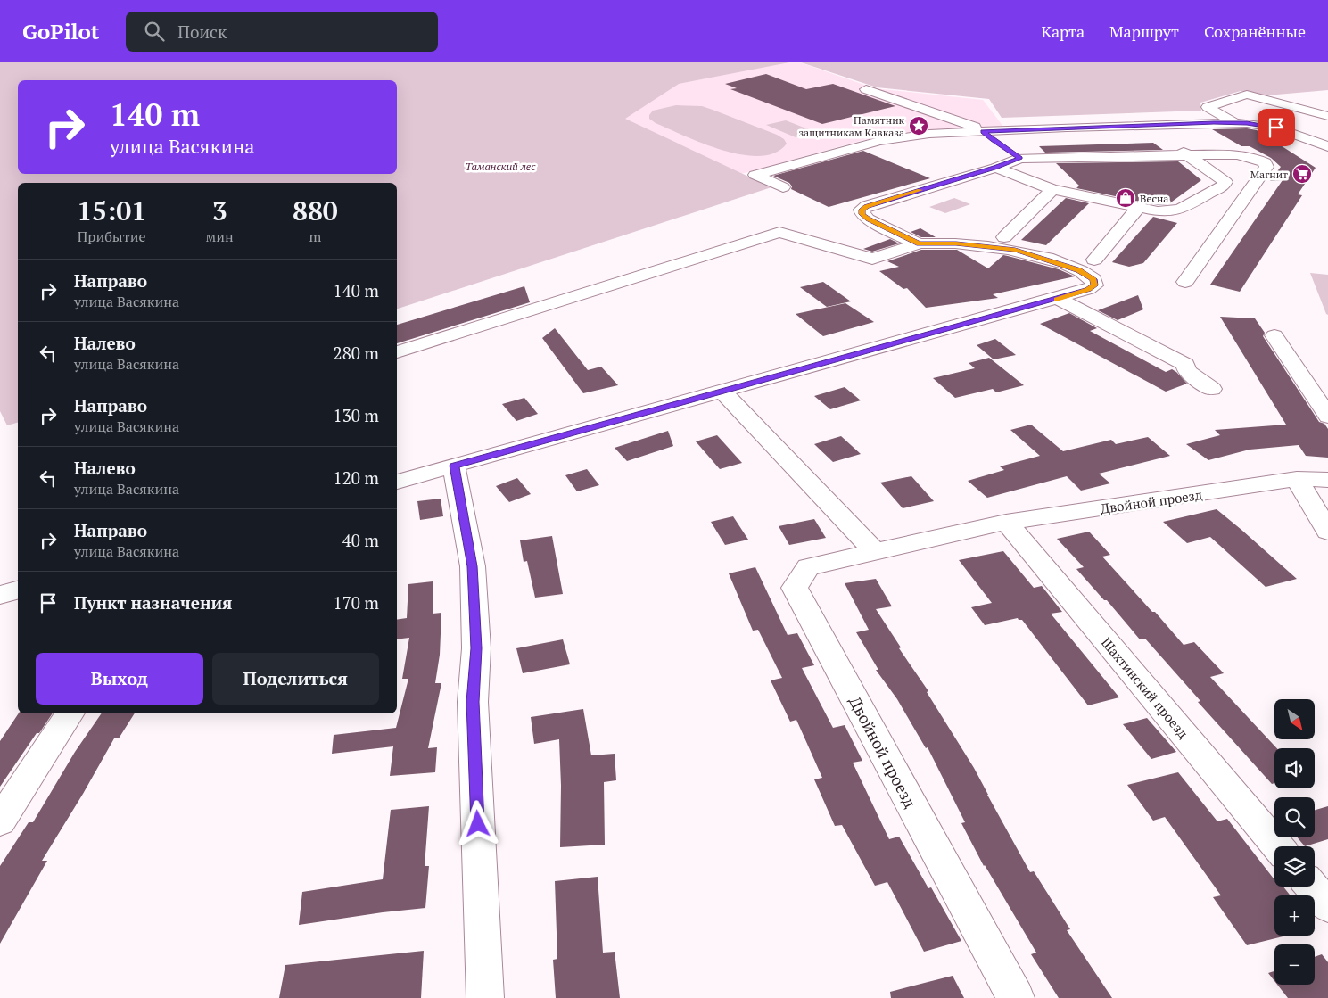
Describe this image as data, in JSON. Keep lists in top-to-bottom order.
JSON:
{
  "streets": {
    "street": ["Двойной проезд", "Шахтинский проезд"]
  },
  "crossings": [
    ["Двойной проезд", "Шахтинский проезд"]
  ],
  "parks": ["Таманский лес"],
  "places": {
    "place": ["Памятник защитникам Кавказа"],
    "supermarket": ["Магнит"],
    "shop": ["Весна"]
  },
  "north": "bottom right",
  "page": {
    "header": "GoPilot",
    "search": "Поиск",
    "nav": ["Карта", "Маршрут", "Сохранённые"],
    "turn": ["140 m", "улица Васякина"],
    "eta": [
      "15:01",
      "Прибытие",
      "3",
      "мин",
      "880",
      "m"
    ],
    "list": [
      {
        "name": "Направо",
        "note": "улица Васякина",
        "value": "140 m"
      },
      {
        "name": "Налево",
        "note": "улица Васякина",
        "value": "280 m"
      },
      {
        "name": "Направо",
        "note": "улица Васякина",
        "value": "130 m"
      },
      {
        "name": "Налево",
        "note": "улица Васякина",
        "value": "120 m"
      },
      {
        "name": "Направо",
        "note": "улица Васякина",
        "value": "40 m"
      },
      {
        "name": "Пункт назначения",
        "value": "170 m"
      }
    ],
    "buttons": ["Выход", "Поделиться"],
    "map_buttons": ["+", "−"]
  }
}
